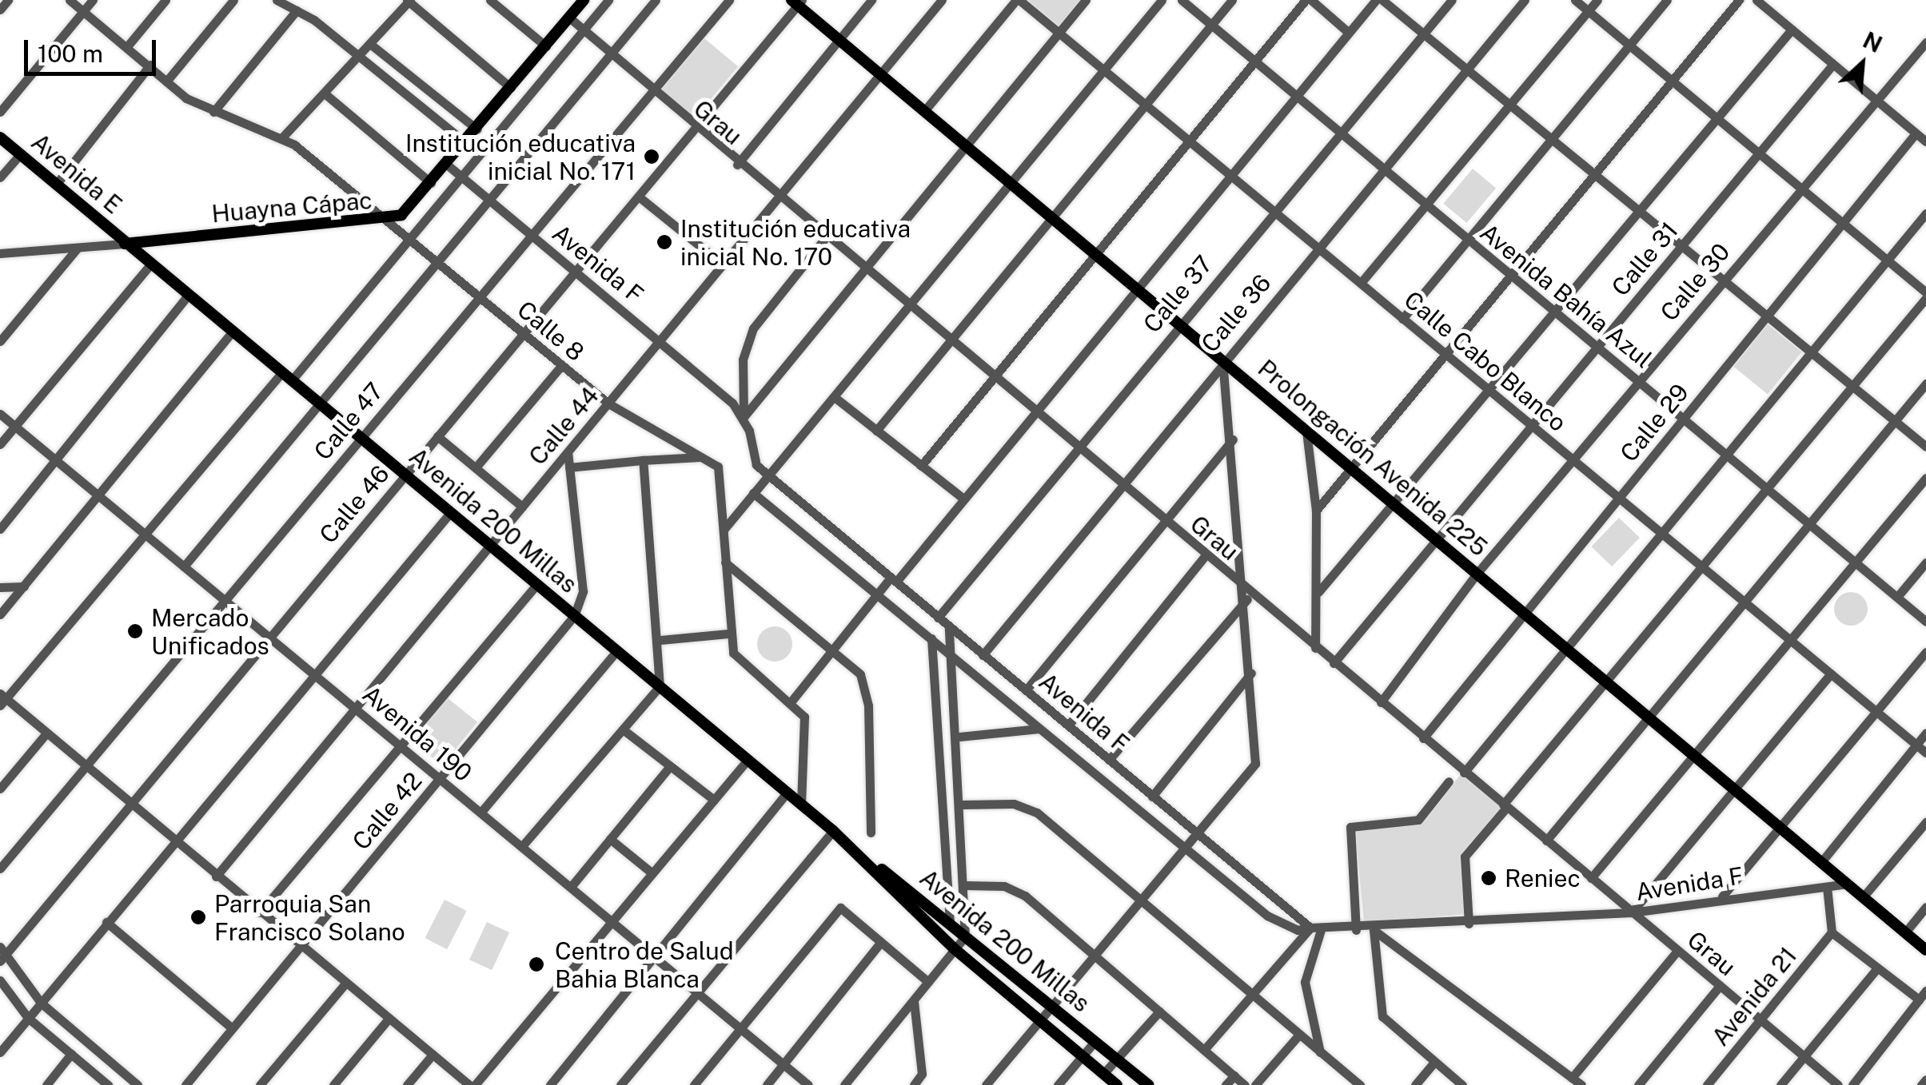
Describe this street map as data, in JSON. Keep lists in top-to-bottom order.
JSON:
{
  "streets": {
    "main road": [
      "Avenida E",
      "Huayna Cápac",
      "Prolongación Avenida 225",
      "Avenida 200 Millas"
    ],
    "street": [
      "Grau",
      "Calle 31",
      "Avenida F",
      "Calle 30",
      "Calle 37",
      "Avenida Bahía Azul",
      "Calle 36",
      "Calle 8",
      "Calle Cabo Blanco",
      "Calle 47",
      "Calle 29",
      "Calle 44",
      "Calle 46",
      "Avenida 190",
      "Calle 42",
      "Avenida 21"
    ]
  },
  "crossings": [
    ["Grau", "Huayna Cápac"],
    ["Grau", "Calle 31"],
    ["Grau", "Avenida F"],
    ["Grau", "Calle 30"],
    ["Grau", "Calle 37"],
    ["Grau", "Calle 36"],
    ["Grau", "Calle 47"],
    ["Grau", "Calle 29"],
    ["Grau", "Calle 44"],
    ["Grau", "Calle 46"],
    ["Grau", "Avenida 21"],
    ["Avenida E", "Huayna Cápac"],
    ["Avenida E", "Avenida 200 Millas"],
    ["Huayna Cápac", "Avenida F"],
    ["Huayna Cápac", "Calle 8"],
    ["Huayna Cápac", "Avenida 200 Millas"],
    ["Calle 31", "Avenida Bahía Azul"],
    ["Calle 31", "Calle Cabo Blanco"],
    ["Calle 31", "Prolongación Avenida 225"],
    ["Avenida F", "Calle 37"],
    ["Avenida F", "Calle 36"],
    ["Avenida F", "Calle 47"],
    ["Avenida F", "Calle 44"],
    ["Avenida F", "Prolongación Avenida 225"],
    ["Avenida F", "Calle 46"],
    ["Calle 30", "Avenida Bahía Azul"],
    ["Calle 30", "Calle Cabo Blanco"],
    ["Calle 30", "Prolongación Avenida 225"],
    ["Calle 37", "Avenida Bahía Azul"],
    ["Calle 37", "Calle Cabo Blanco"],
    ["Calle 37", "Prolongación Avenida 225"],
    ["Avenida Bahía Azul", "Calle 36"],
    ["Avenida Bahía Azul", "Calle 29"],
    ["Calle 36", "Calle Cabo Blanco"],
    ["Calle 36", "Prolongación Avenida 225"],
    ["Calle 8", "Calle 47"],
    ["Calle 8", "Calle 44"],
    ["Calle 8", "Calle 46"],
    ["Calle 8", "Avenida 200 Millas"],
    ["Calle Cabo Blanco", "Calle 29"],
    ["Calle 47", "Avenida 200 Millas"],
    ["Calle 47", "Avenida 190"],
    ["Calle 29", "Prolongación Avenida 225"],
    ["Calle 44", "Prolongación Avenida 225"],
    ["Calle 44", "Avenida 200 Millas"],
    ["Calle 44", "Avenida 190"],
    ["Calle 44", "Calle 42"],
    ["Prolongación Avenida 225", "Calle 46"],
    ["Calle 46", "Avenida 200 Millas"],
    ["Calle 46", "Avenida 190"],
    ["Avenida 200 Millas", "Calle 42"],
    ["Avenida 190", "Calle 42"]
  ],
  "places": [
    "Institución educativa inicial No. 171",
    "Institución educativa inicial No. 170",
    "Mercado Unificados",
    "Reniec",
    "Parroquia San Francisco Solano",
    "Centro de Salud Bahia Blanca"
  ],
  "scale_bar": "100 m",
  "north": "top right"
}
